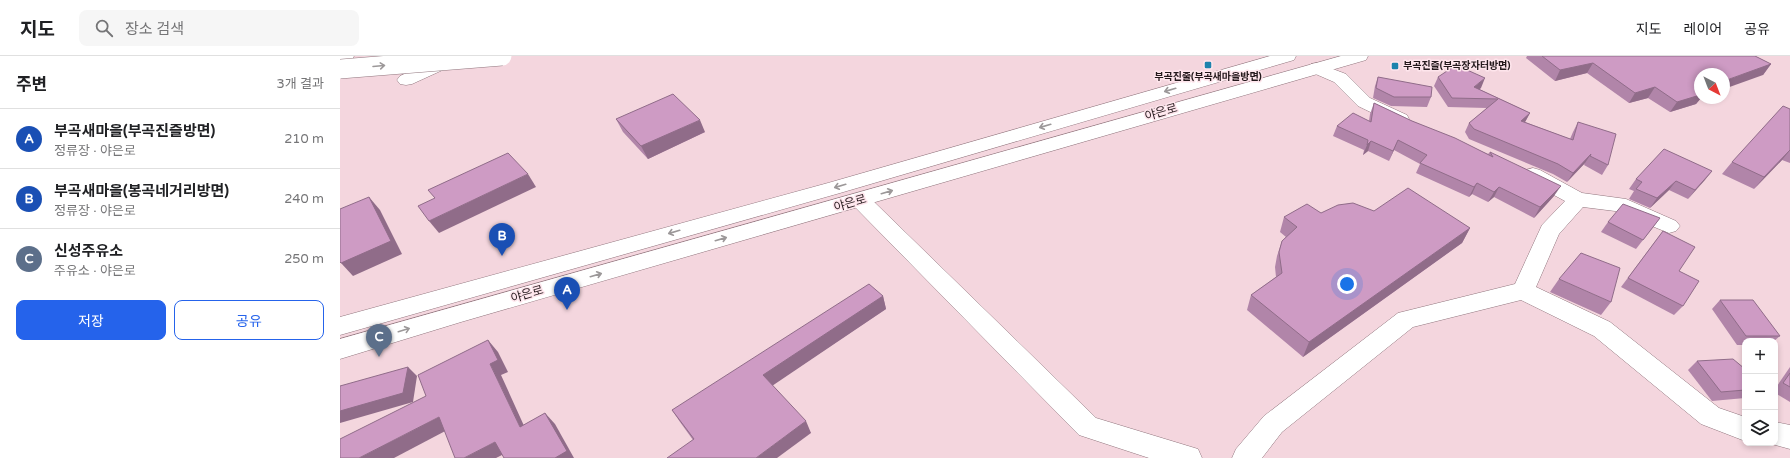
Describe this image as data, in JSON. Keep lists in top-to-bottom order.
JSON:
{
  "streets": {
    "main road": ["야은로"]
  },
  "places": {
    "transit": ["부곡진줄(부곡새마을방면)", "부곡진즐(부곡장자터방면)"]
  },
  "north": "bottom right",
  "page": {
    "header": "지도",
    "search": "장소 검색",
    "nav": ["지도", "레이어", "공유"],
    "heading": ["주변", "3개 결과"],
    "list": [
      {
        "mark": "A",
        "name": "부곡새마을(부곡진즐방면)",
        "note": "정류장 · 야은로",
        "value": "210 m"
      },
      {
        "mark": "B",
        "name": "부곡새마을(봉곡네거리방면)",
        "note": "정류장 · 야은로",
        "value": "240 m"
      },
      {
        "mark": "C",
        "name": "신성주유소",
        "note": "주유소 · 야은로",
        "value": "250 m"
      }
    ],
    "pins": ["B", "A", "C"],
    "buttons": ["저장", "공유"],
    "map_buttons": ["+", "−"]
  }
}
